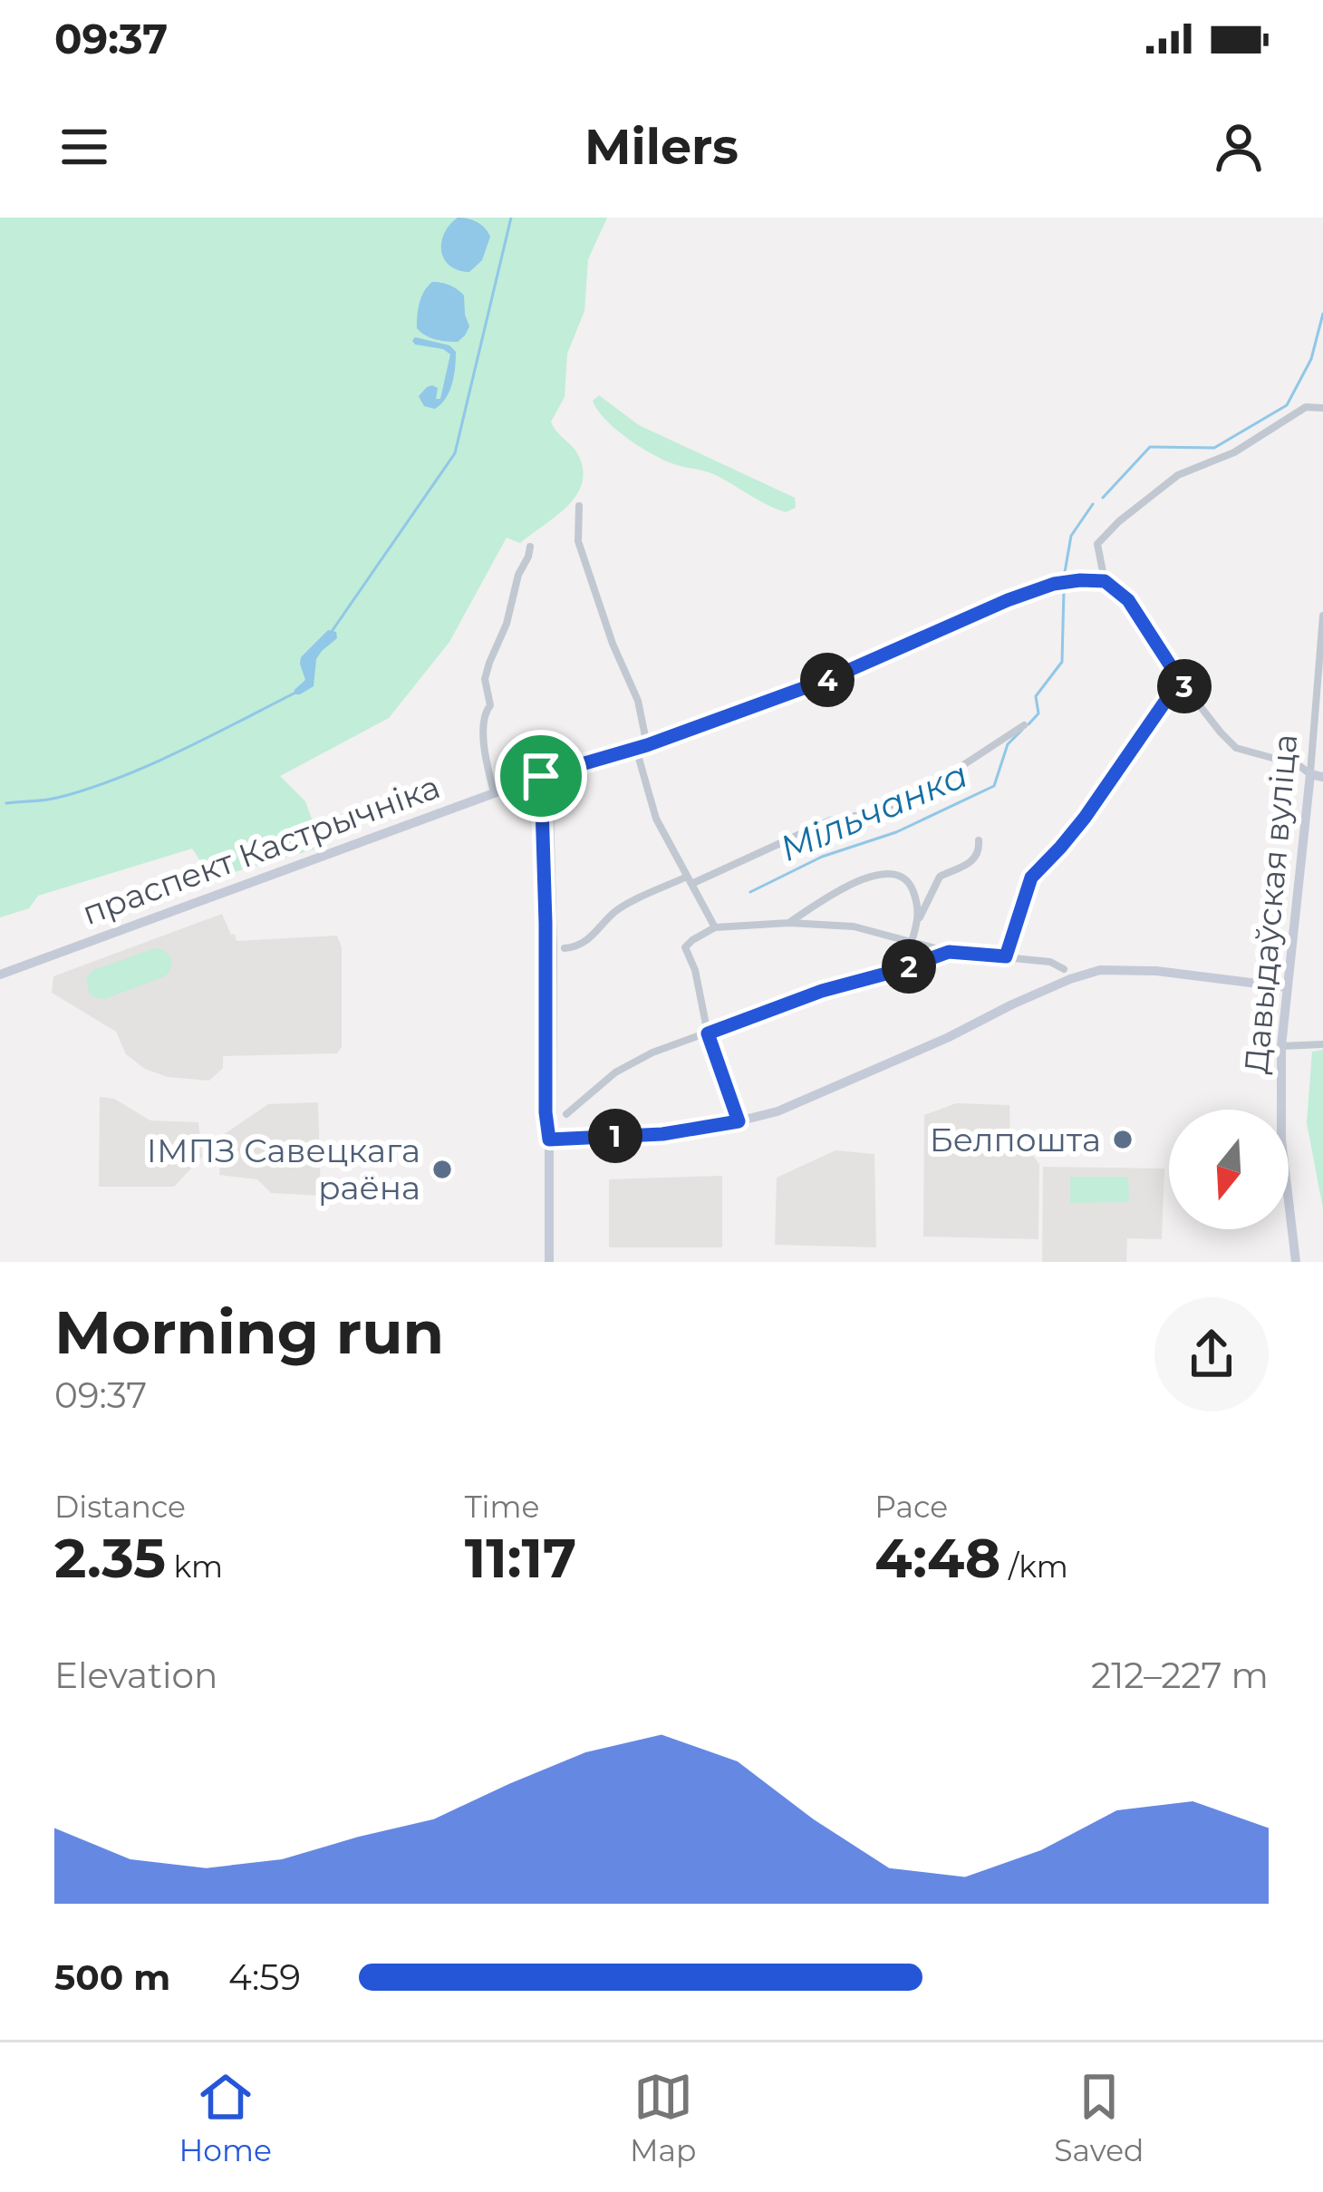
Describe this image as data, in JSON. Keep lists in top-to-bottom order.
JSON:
{
  "streets": {
    "street": ["праспект Кастрычніка", "Давыдаўская вуліца"]
  },
  "water": ["Мільчанка"],
  "places": ["Белпошта", "ІМПЗ Савецкага раёна"],
  "north": "bottom",
  "page": {
    "status": "09:37",
    "header": "Milers",
    "pins": [
      "4",
      "3",
      "2",
      "1"
    ],
    "heading": ["Morning run", "09:37"],
    "stats": [
      ["Distance", "2.35 km"],
      ["Time", "11:17"],
      ["Pace", "4:48 /km"]
    ],
    "chart": ["Elevation", "212–227 m"],
    "list": [
      {
        "name": "500 m",
        "note": "4:59"
      }
    ],
    "tabs": ["Home", "Map", "Saved"]
  }
}
